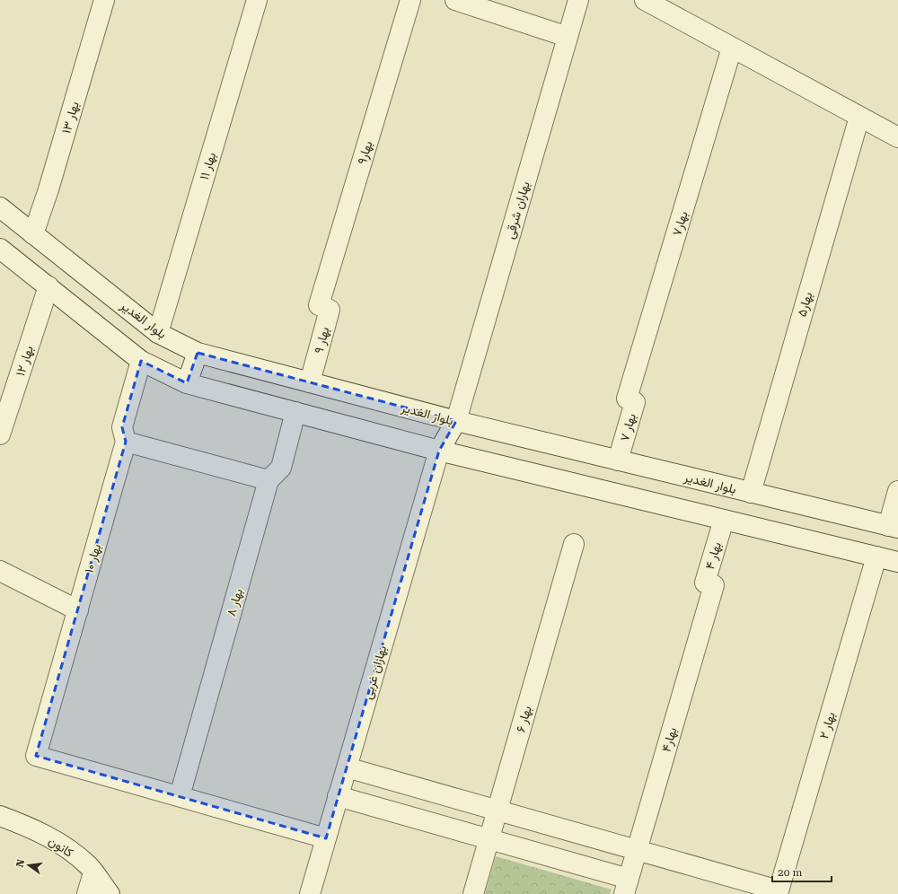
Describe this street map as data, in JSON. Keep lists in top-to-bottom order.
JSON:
{
  "streets": {
    "street": [
      "بهار ۱۳",
      "بهار۹",
      "بهار ۱۱",
      "بهاران شرقی",
      "بهار۷",
      "بهار۵",
      "بلوار الغدیر",
      "بهار ۹",
      "بهار ۱۲",
      "بهار ۷",
      "بهار ۴",
      "بهار ۱۰",
      "بهار ۸",
      "بهاران غربی",
      "بهار ۶",
      "بهار ۲",
      "بهار۴",
      "کانون"
    ]
  },
  "crossings": [
    ["بهار ۱۳", "بلوار الغدیر"],
    ["بهار۹", "بهار ۹"],
    ["بهار ۱۱", "بلوار الغدیر"],
    ["بهاران شرقی", "بلوار الغدیر"],
    ["بهاران شرقی", "بهاران غربی"],
    ["بهار۷", "بهار ۷"],
    ["بهار۵", "بلوار الغدیر"],
    ["بلوار الغدیر", "بهار ۹"],
    ["بلوار الغدیر", "بهار ۷"],
    ["بهار ۴", "بهار۴"]
  ],
  "scale_bar": "20 m",
  "north": "left"
}
